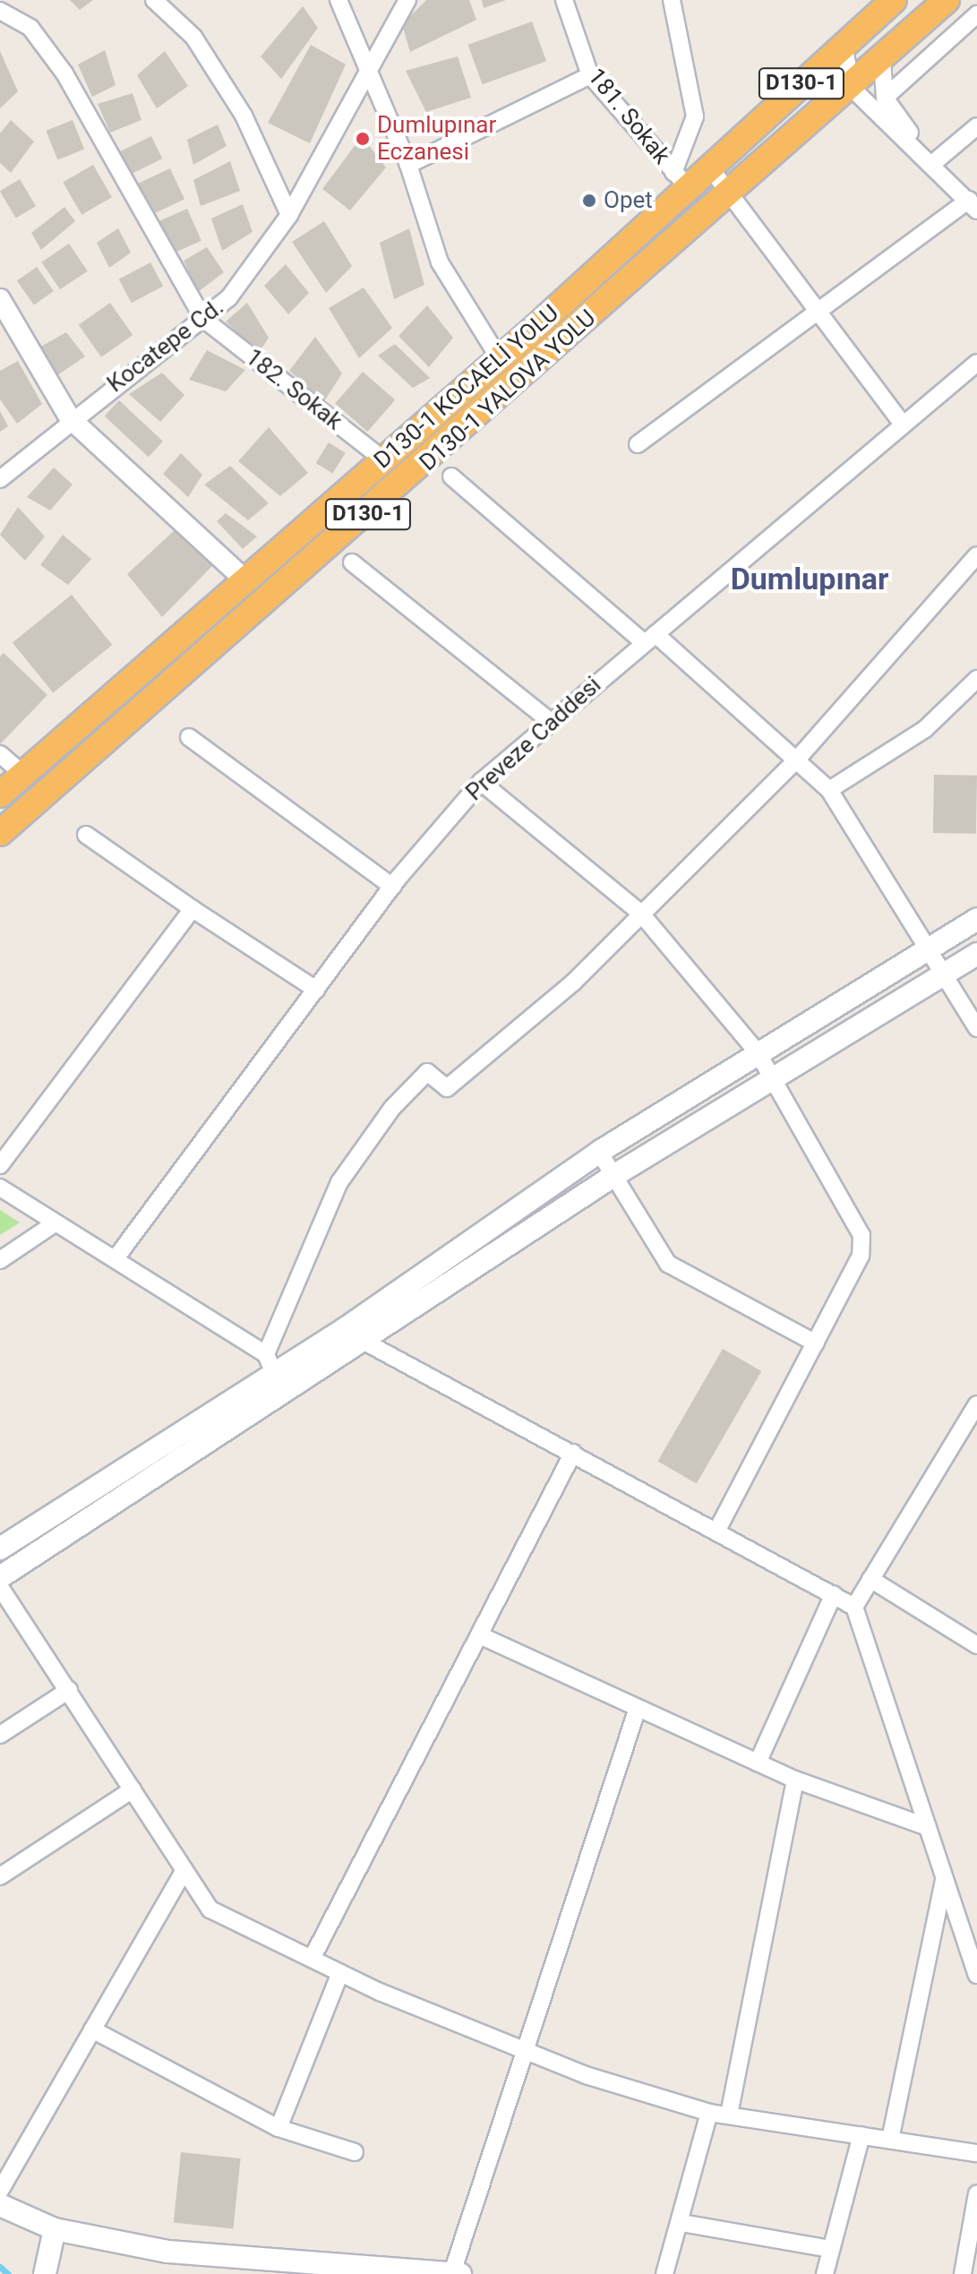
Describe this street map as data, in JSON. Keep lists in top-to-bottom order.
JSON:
{
  "streets": {
    "highway": ["D130-1", "D130-1 KOCAELİ YOLU", "D130-1 YALOVA YOLU"],
    "street": [
      "181. Sokak",
      "Kocatepe Cd.",
      "182. Sokak",
      "Preveze Caddesi"
    ]
  },
  "crossings": [
    ["181. Sokak", "D130-1 KOCAELİ YOLU"],
    ["Kocatepe Cd.", "182. Sokak"],
    ["D130-1 KOCAELİ YOLU", "182. Sokak"]
  ],
  "districts": ["Dumlupınar"],
  "places": ["Dumlupınar Eczanesi", "Opet"]
}
